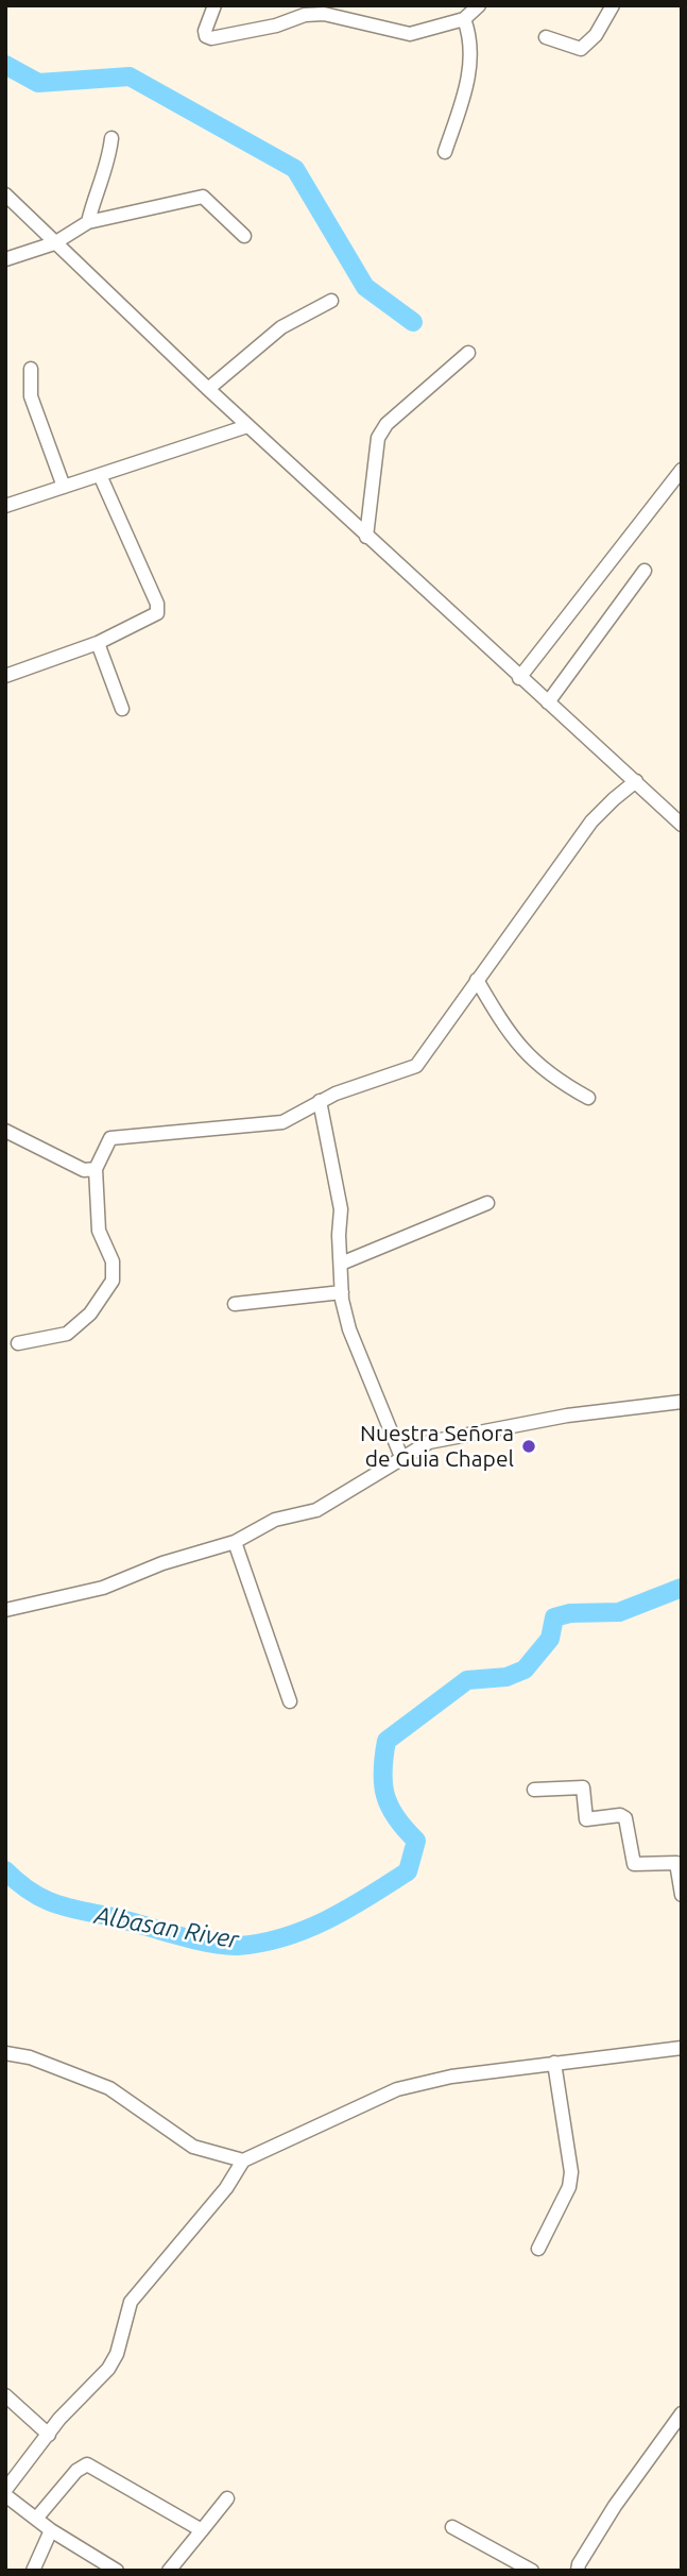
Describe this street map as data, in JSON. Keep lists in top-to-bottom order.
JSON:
{
  "water": ["Albasan River"],
  "places": ["Nuestra Señora de Guia Chapel"]
}
